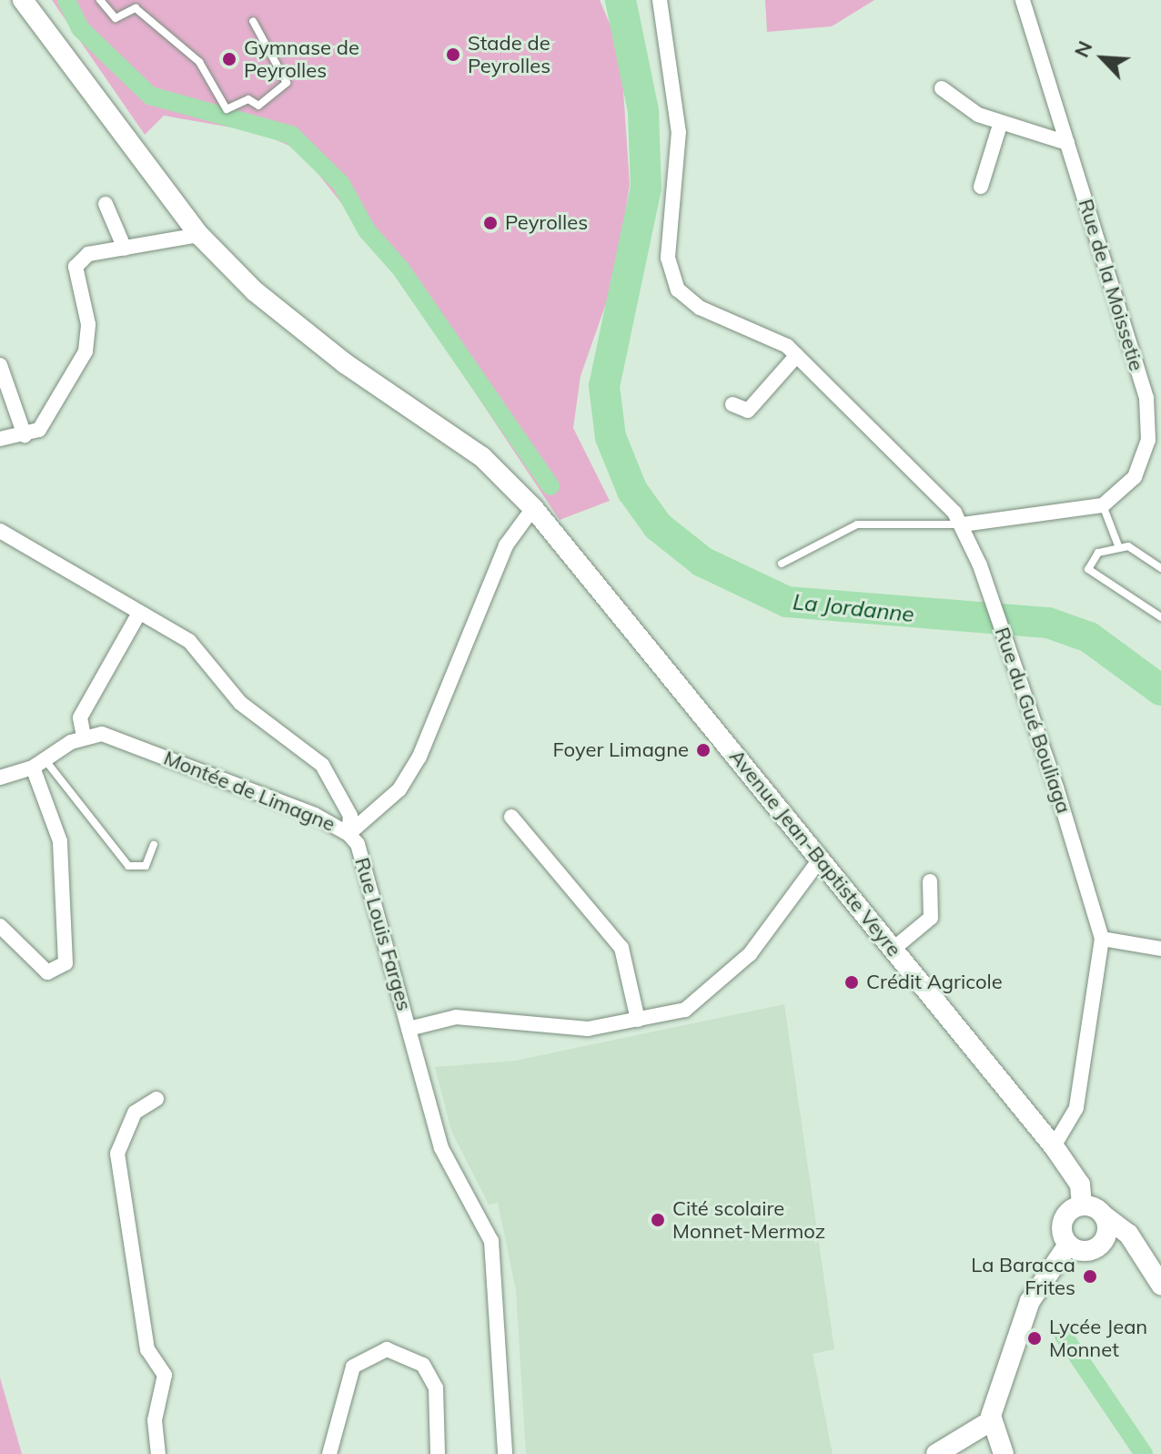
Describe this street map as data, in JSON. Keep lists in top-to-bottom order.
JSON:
{
  "streets": {
    "main road": ["Avenue Jean-Baptiste Veyre"],
    "street": [
      "Rue de la Moissetie",
      "Rue du Gué Bouliaga",
      "Montée de Limagne",
      "Rue Louis Farges"
    ]
  },
  "crossings": [
    ["Rue du Gué Bouliaga", "Avenue Jean-Baptiste Veyre"],
    ["Montée de Limagne", "Avenue Jean-Baptiste Veyre"],
    ["Montée de Limagne", "Rue Louis Farges"]
  ],
  "water": ["La Jordanne"],
  "places": [
    "Stade de Peyrolles",
    "Gymnase de Peyrolles",
    "Peyrolles",
    "Foyer Limagne",
    "Crédit Agricole",
    "Cité scolaire Monnet-Mermoz",
    "La Baracca Frites",
    "Lycée Jean Monnet"
  ],
  "north": "top left"
}
